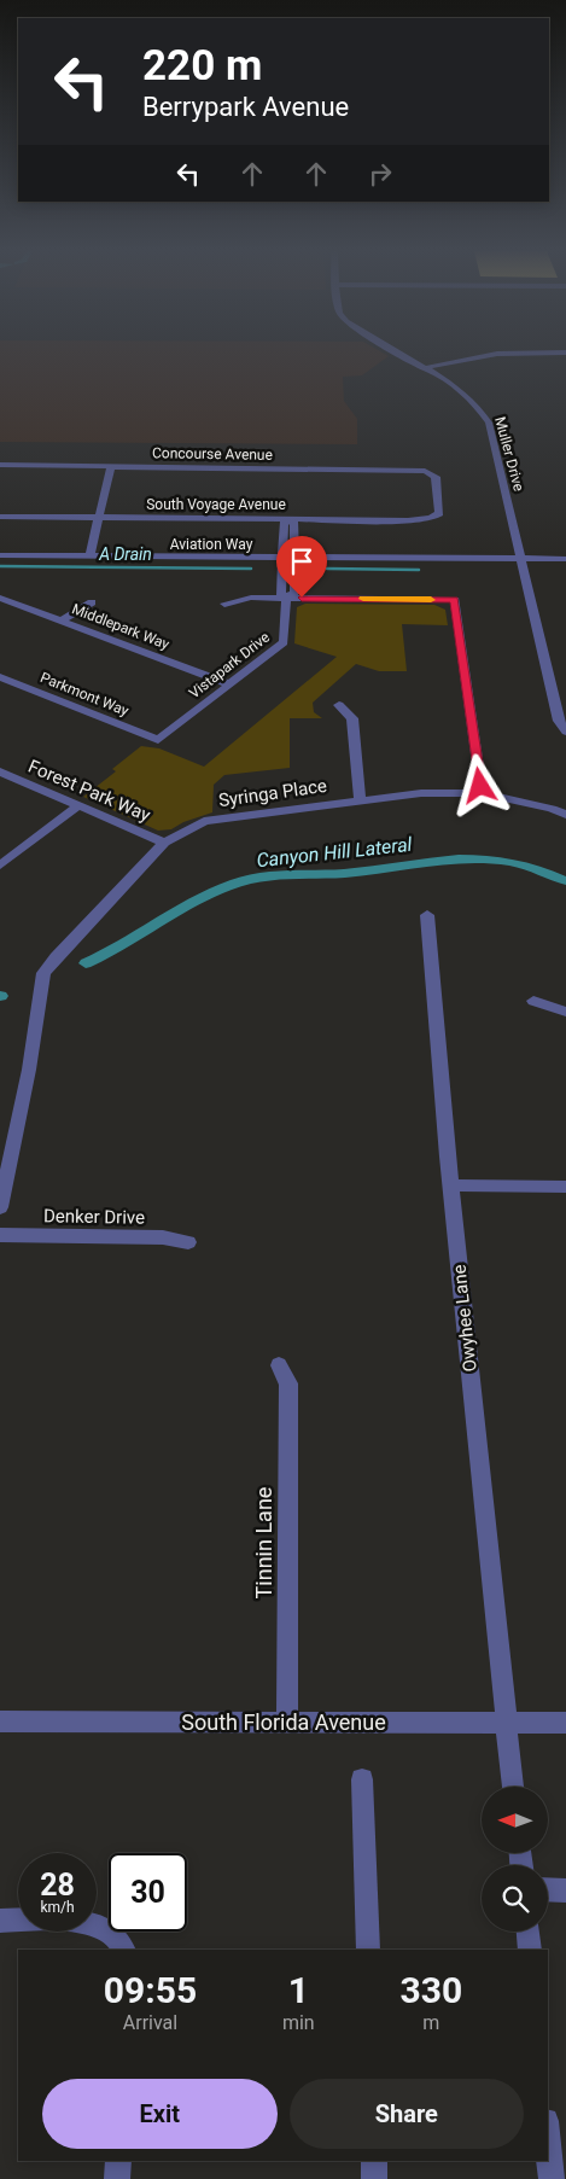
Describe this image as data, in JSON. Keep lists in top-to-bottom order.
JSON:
{
  "streets": {
    "street": [
      "Concourse Avenue",
      "Muller Drive",
      "South Voyage Avenue",
      "Aviation Way",
      "Middlepark Way",
      "Vistapark Drive",
      "Parkmont Way",
      "Forest Park Way",
      "Syringa Place",
      "Denker Drive",
      "Owyhee Lane",
      "Tinnin Lane",
      "South Florida Avenue"
    ]
  },
  "crossings": [
    ["Concourse Avenue", "South Voyage Avenue"],
    ["Muller Drive", "Aviation Way"],
    ["South Voyage Avenue", "Vistapark Drive"],
    ["Aviation Way", "Vistapark Drive"],
    ["Middlepark Way", "Vistapark Drive"],
    ["Vistapark Drive", "Parkmont Way"],
    ["Forest Park Way", "Syringa Place"],
    ["Owyhee Lane", "South Florida Avenue"],
    ["Tinnin Lane", "South Florida Avenue"]
  ],
  "water": ["A Drain", "Canyon Hill Lateral"],
  "north": "left",
  "page": {
    "turn": ["220 m", "Berrypark Avenue"],
    "speed": "28 km/h",
    "limit": "30",
    "eta": [
      "09:55",
      "Arrival",
      "1",
      "min",
      "330",
      "m"
    ],
    "buttons": ["Exit", "Share"]
  }
}
